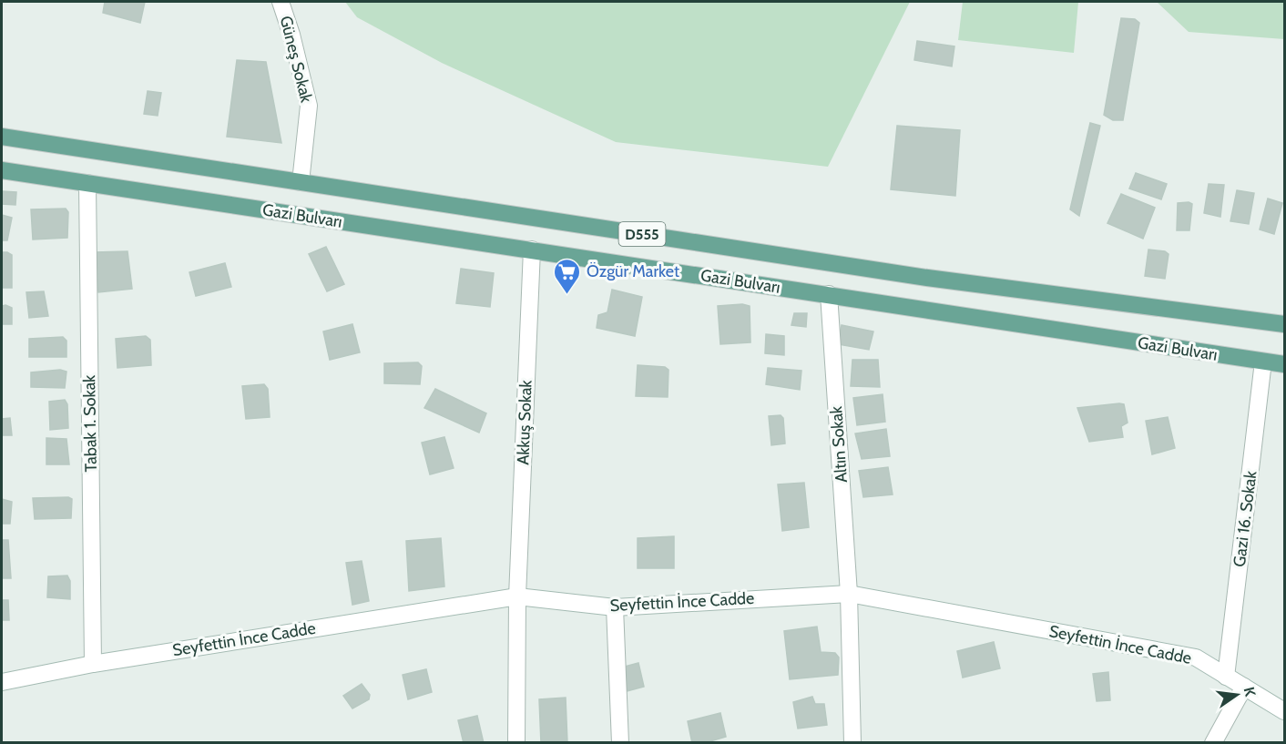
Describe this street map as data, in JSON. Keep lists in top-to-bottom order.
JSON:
{
  "streets": {
    "main road": ["Gazi Bulvarı", "D555"],
    "street": [
      "Güneş Sokak",
      "Akkuş Sokak",
      "Tabak 1. Sokak",
      "Altın Sokak",
      "Gazi 16. Sokak",
      "Seyfettin İnce Cadde"
    ]
  },
  "crossings": [
    ["Güneş Sokak", "Gazi Bulvarı"],
    ["Gazi Bulvarı", "Akkuş Sokak"],
    ["Gazi Bulvarı", "Tabak 1. Sokak"],
    ["Gazi Bulvarı", "Altın Sokak"],
    ["Gazi Bulvarı", "Gazi 16. Sokak"],
    ["Akkuş Sokak", "Seyfettin İnce Cadde"],
    ["Tabak 1. Sokak", "Seyfettin İnce Cadde"],
    ["Altın Sokak", "Seyfettin İnce Cadde"],
    ["Gazi 16. Sokak", "Seyfettin İnce Cadde"]
  ],
  "places": {
    "supermarket": ["Özgür Market"]
  },
  "north": "right"
}
